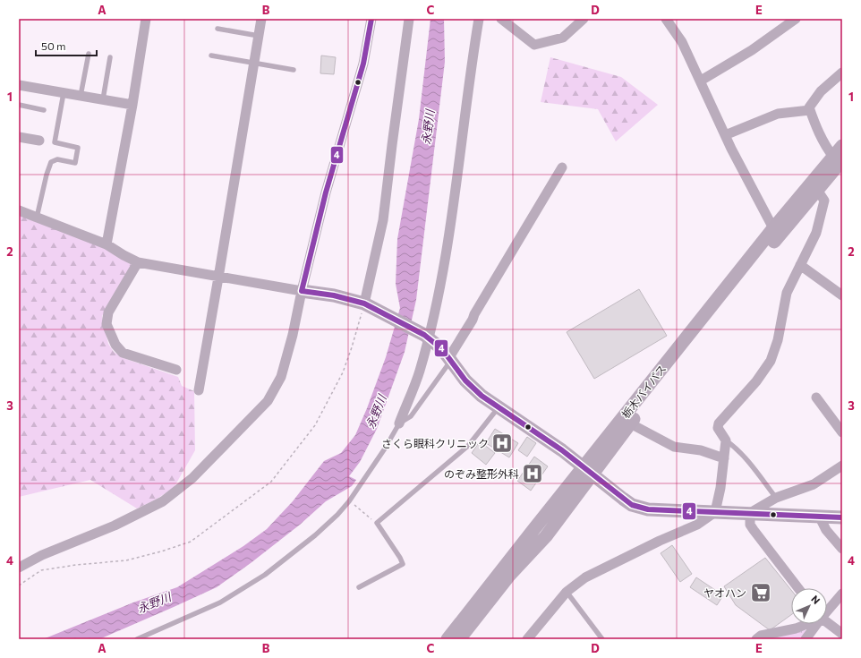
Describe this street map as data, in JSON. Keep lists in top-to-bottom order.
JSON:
{
  "streets": {
    "main road": ["栃木バイパス"]
  },
  "water": ["永野川"],
  "places": {
    "hospital": ["さくら眼科クリニック", "のぞみ整形外科"],
    "supermarket": ["ヤオハン"]
  },
  "lines": ["transit line 4"],
  "scale_bar": "50 m",
  "north": "top right",
  "grid": {
    "columns": [
      "A",
      "B",
      "C",
      "D",
      "E"
    ],
    "rows": [
      "1",
      "2",
      "3",
      "4"
    ]
  }
}
